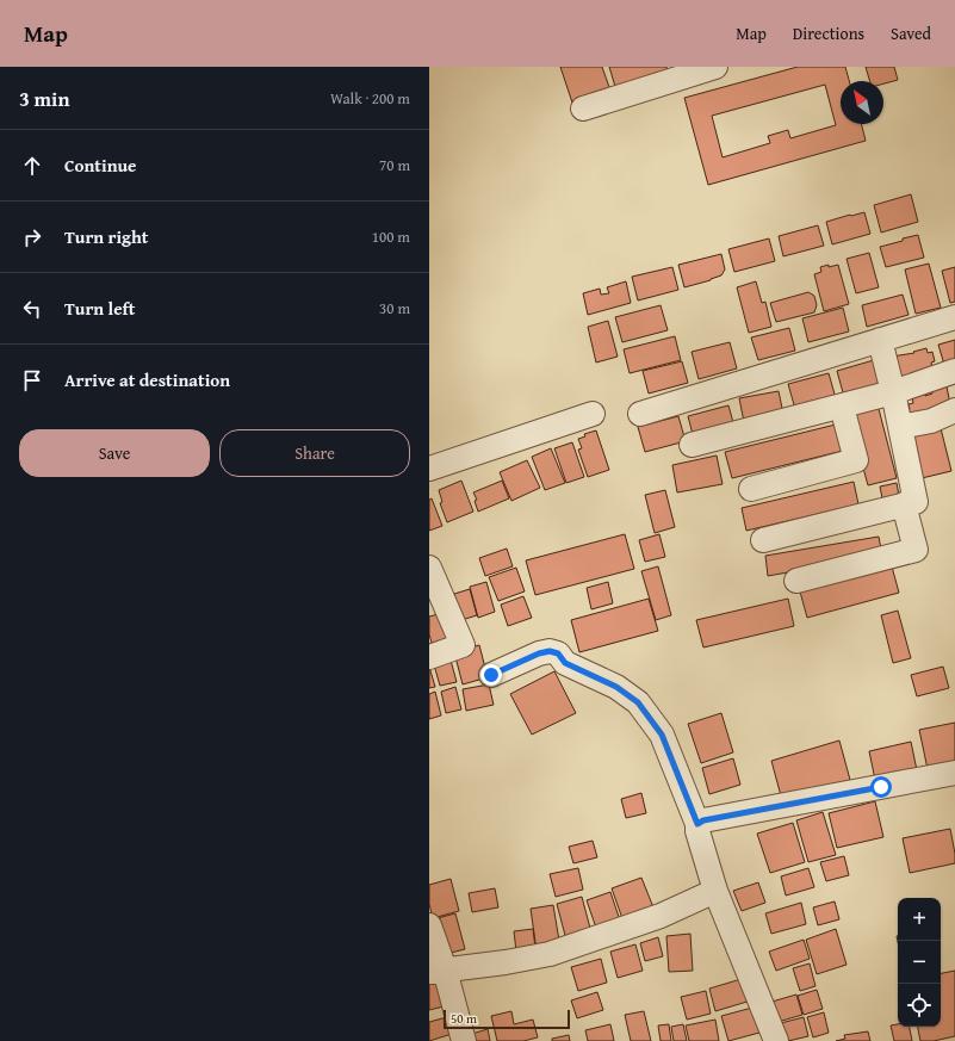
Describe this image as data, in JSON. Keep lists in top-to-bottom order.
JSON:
{
  "scale_bar": "50 m",
  "north": "top left",
  "page": {
    "header": "Map",
    "nav": ["Map", "Directions", "Saved"],
    "heading": ["3 min", "Walk · 200 m"],
    "list": [
      ["Continue", "70 m"],
      ["Turn right", "100 m"],
      ["Turn left", "30 m"],
      "Arrive at destination"
    ],
    "buttons": ["Save", "Share"],
    "map_buttons": ["+", "−"],
    "scale": "50 m"
  }
}
